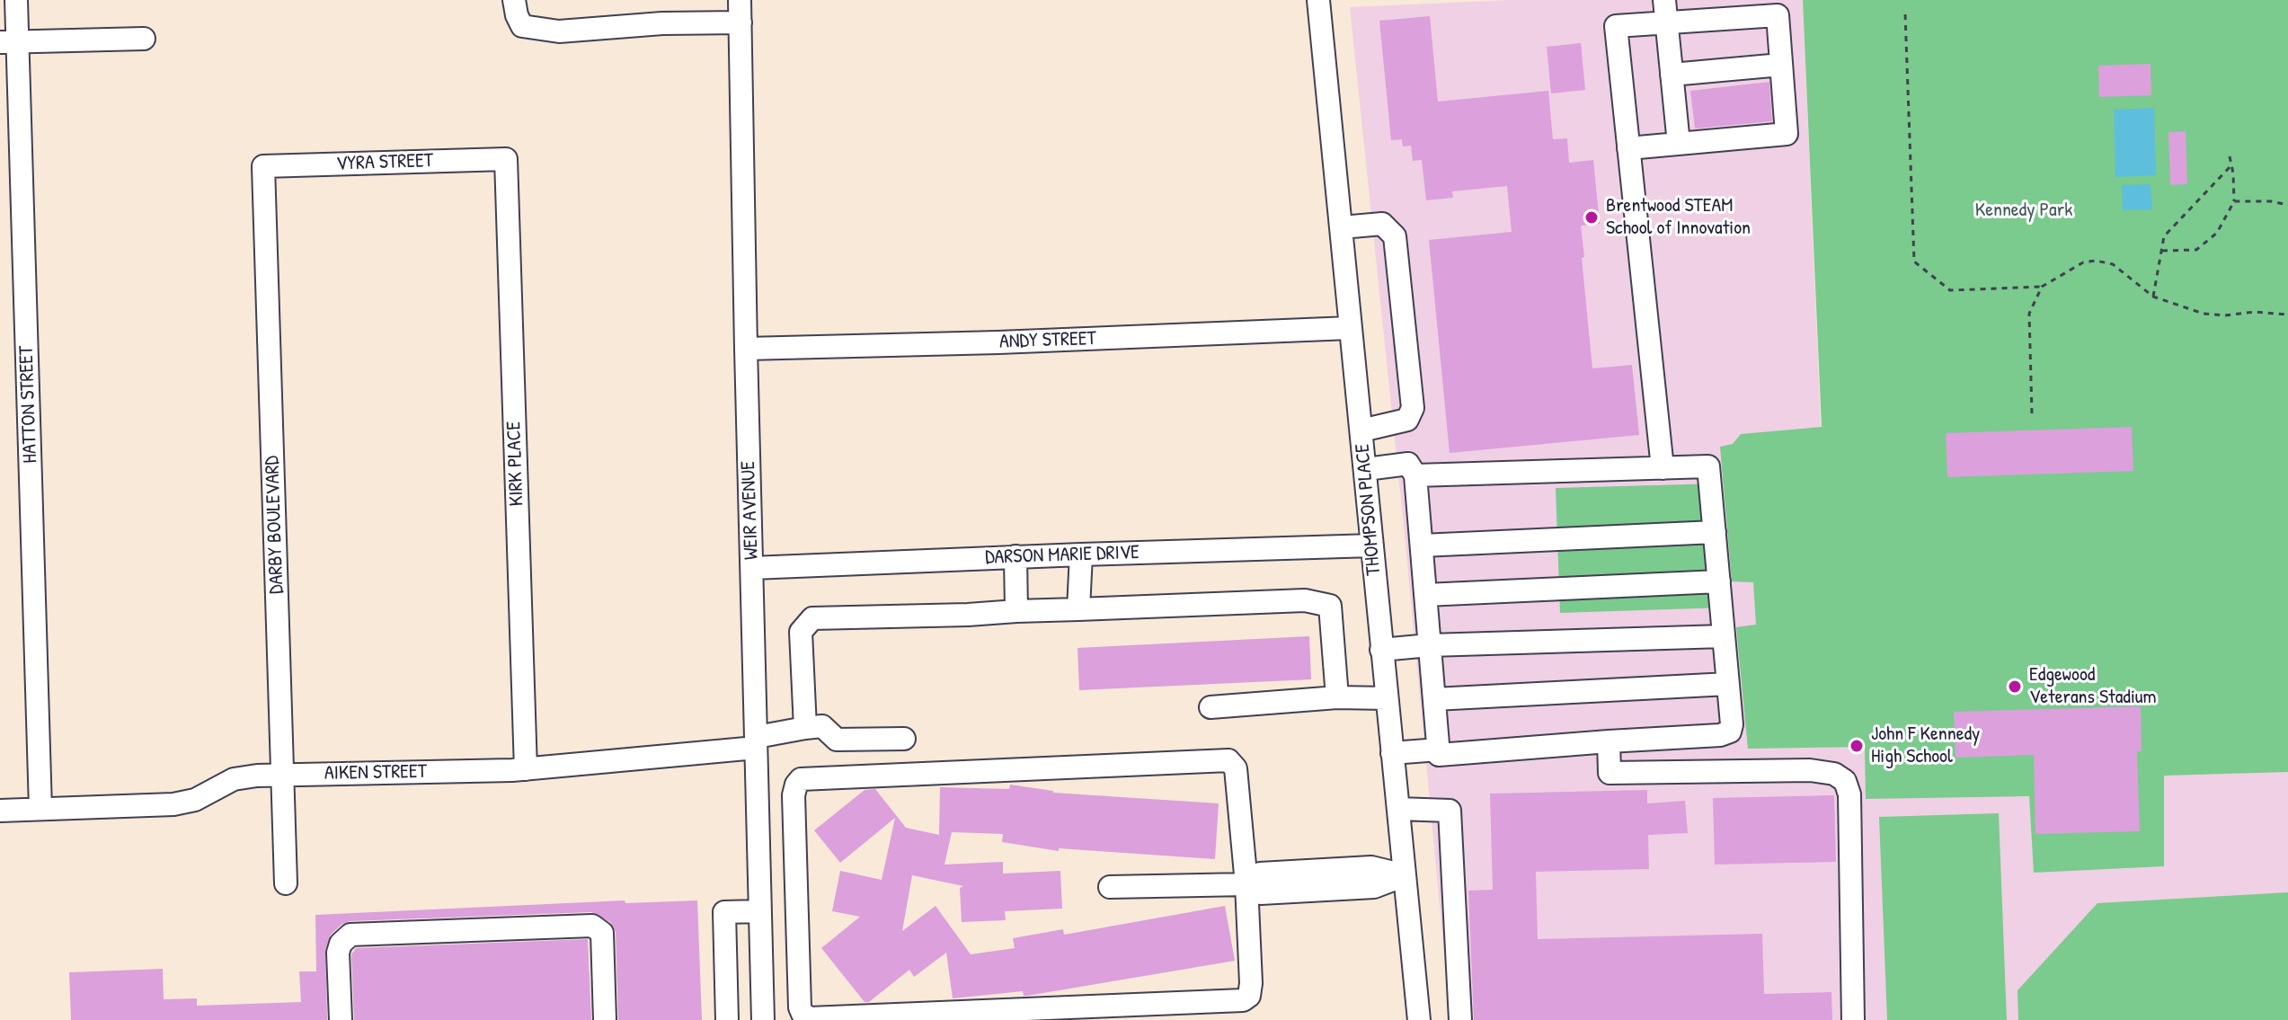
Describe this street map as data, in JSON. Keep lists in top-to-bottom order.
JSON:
{
  "streets": {
    "street": [
      "VYRA STREET",
      "ANDY STREET",
      "HATTON STREET",
      "KIRK PLACE",
      "THOMPSON PLACE",
      "WEIR AVENUE",
      "DARBY BOULEVARD",
      "DARSON MARIE DRIVE",
      "AIKEN STREET"
    ]
  },
  "crossings": [
    ["VYRA STREET", "KIRK PLACE"],
    ["VYRA STREET", "DARBY BOULEVARD"],
    ["ANDY STREET", "THOMPSON PLACE"],
    ["ANDY STREET", "WEIR AVENUE"],
    ["HATTON STREET", "AIKEN STREET"],
    ["KIRK PLACE", "AIKEN STREET"],
    ["THOMPSON PLACE", "DARSON MARIE DRIVE"],
    ["WEIR AVENUE", "DARSON MARIE DRIVE"],
    ["WEIR AVENUE", "AIKEN STREET"],
    ["DARBY BOULEVARD", "AIKEN STREET"]
  ],
  "parks": ["Kennedy Park"],
  "places": ["Brentwood STEAM School of Innovation", "Edgewood Veterans Stadium", "John F Kennedy High School"]
}
